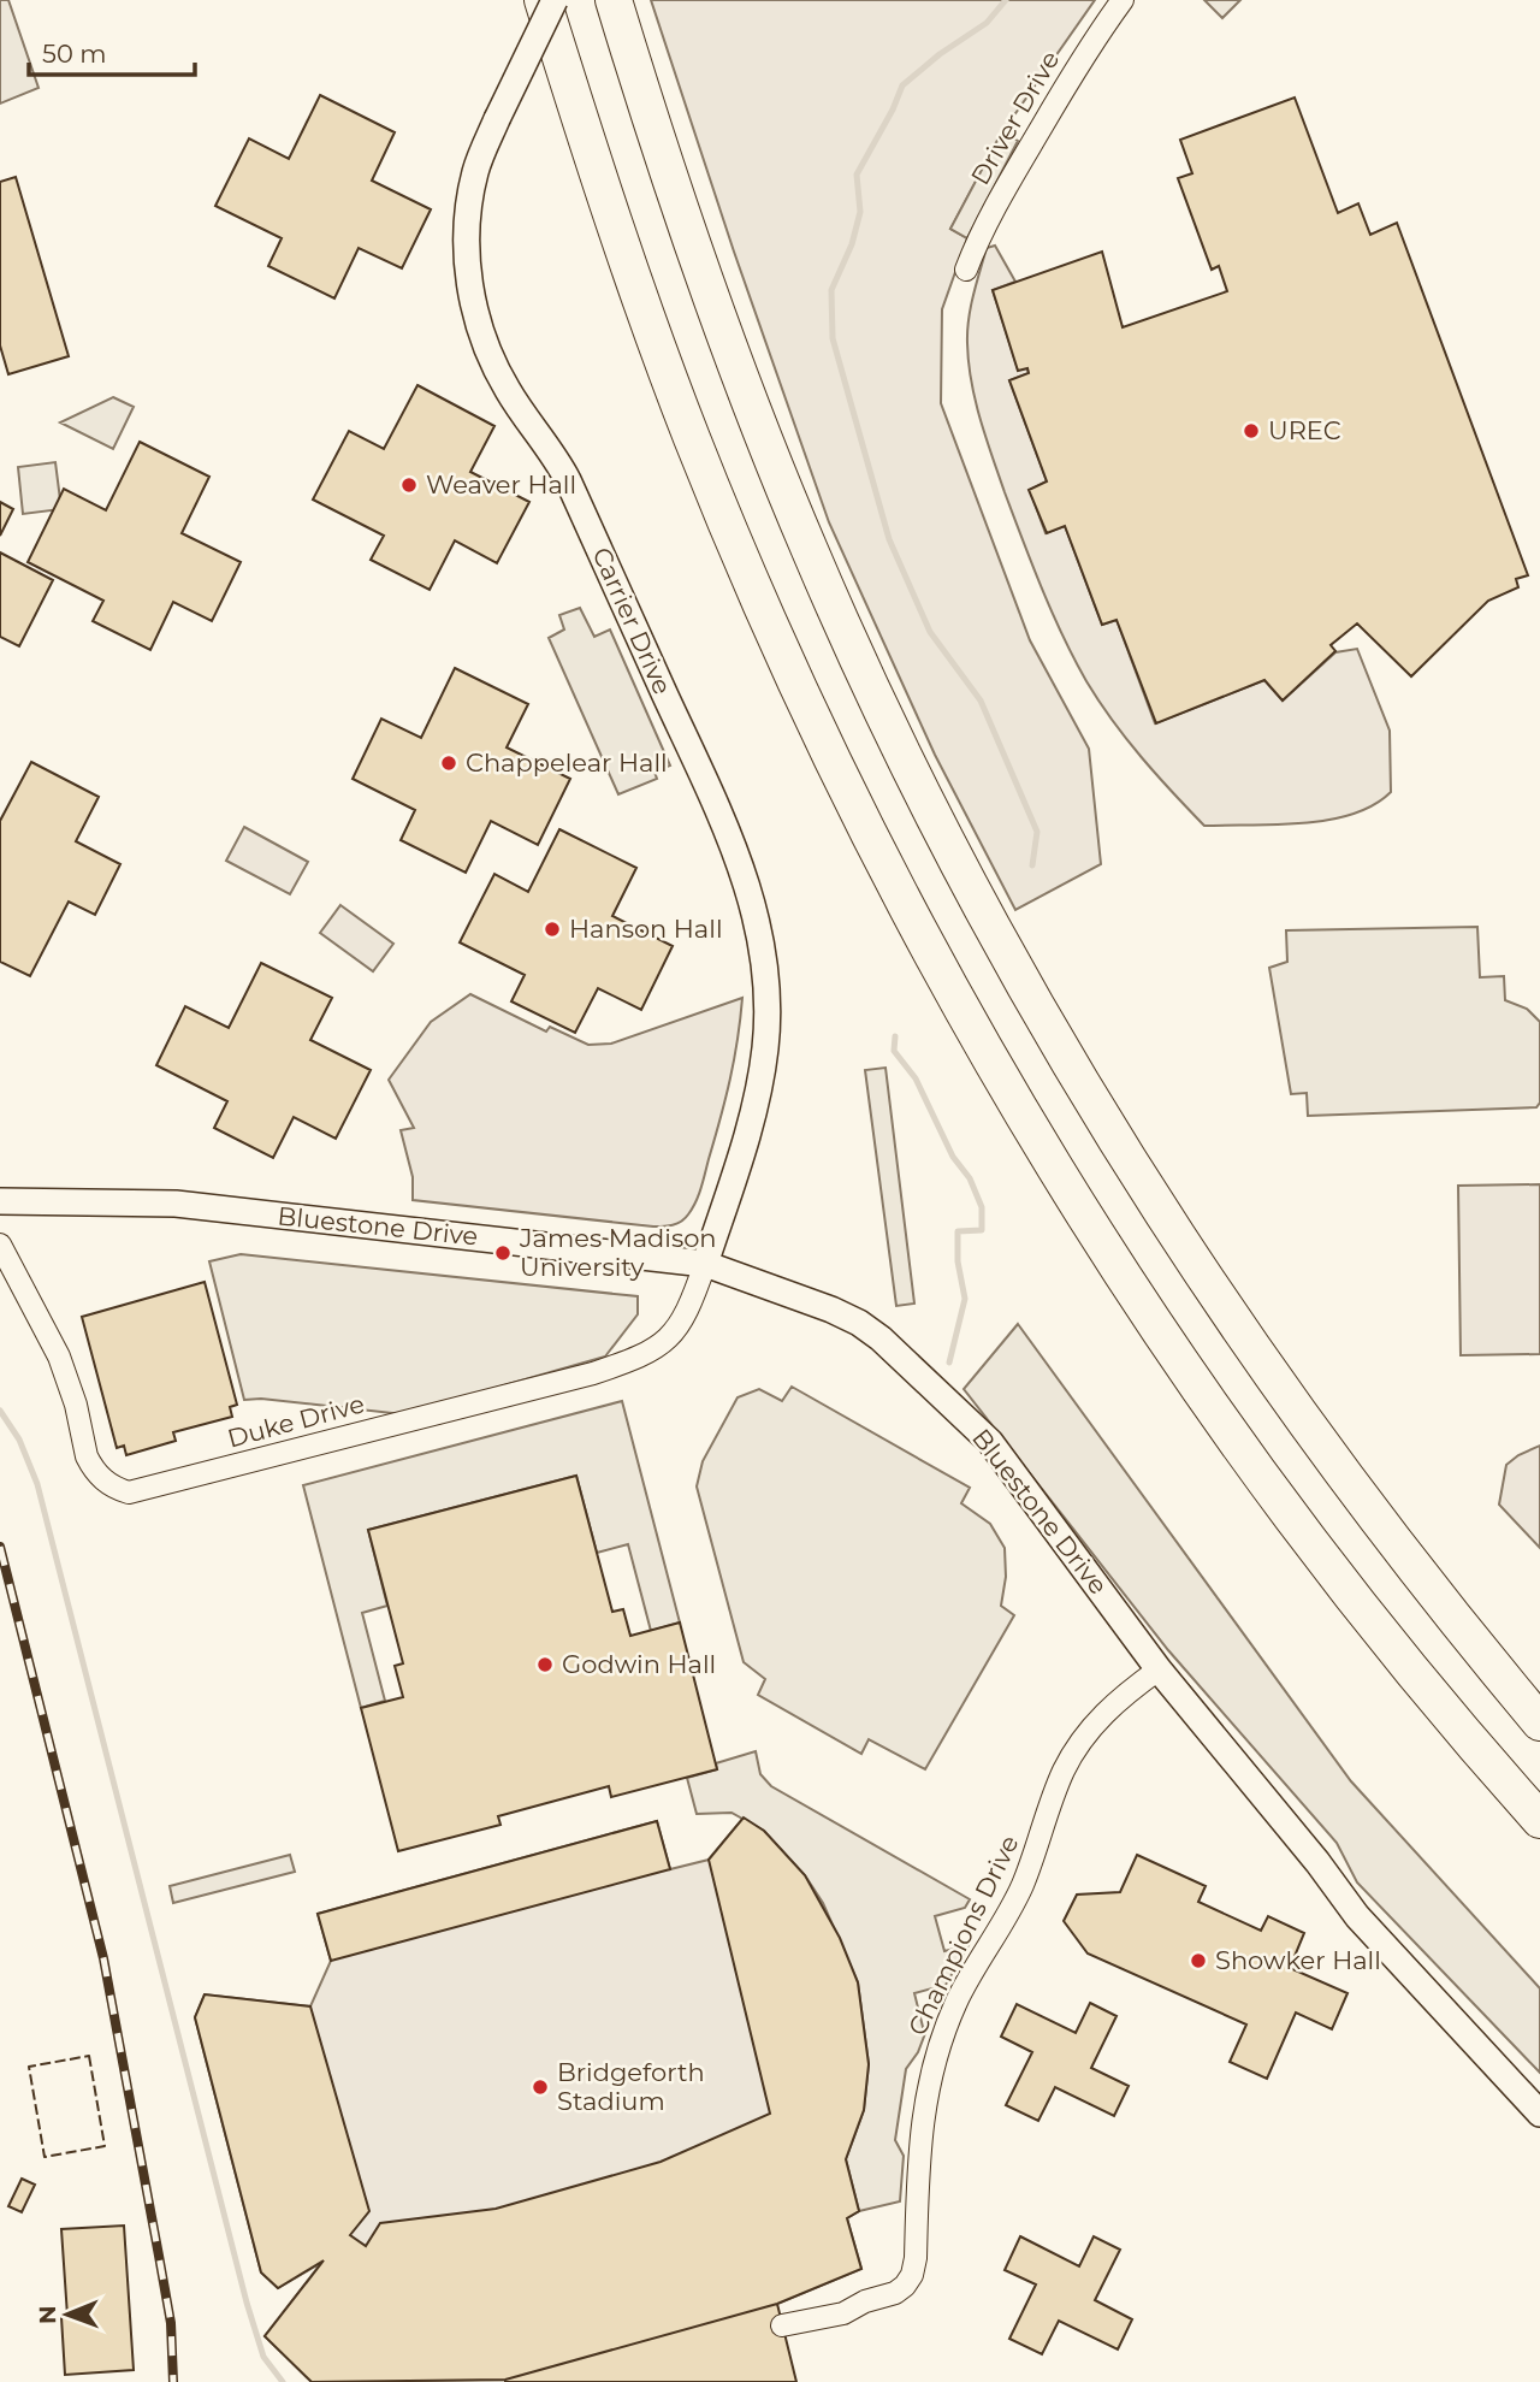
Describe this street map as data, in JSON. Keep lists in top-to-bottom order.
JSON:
{
  "streets": {
    "street": [
      "Driver Drive",
      "Carrier Drive",
      "Bluestone Drive",
      "Duke Drive",
      "Champions Drive"
    ]
  },
  "crossings": [
    ["Carrier Drive", "Bluestone Drive"],
    ["Carrier Drive", "Duke Drive"],
    ["Bluestone Drive", "Duke Drive"],
    ["Bluestone Drive", "Champions Drive"]
  ],
  "places": [
    "UREC",
    "Weaver Hall",
    "Chappelear Hall",
    "Hanson Hall",
    "James Madison University",
    "Godwin Hall",
    "Showker Hall",
    "Bridgeforth Stadium"
  ],
  "scale_bar": "50 m",
  "north": "left"
}
